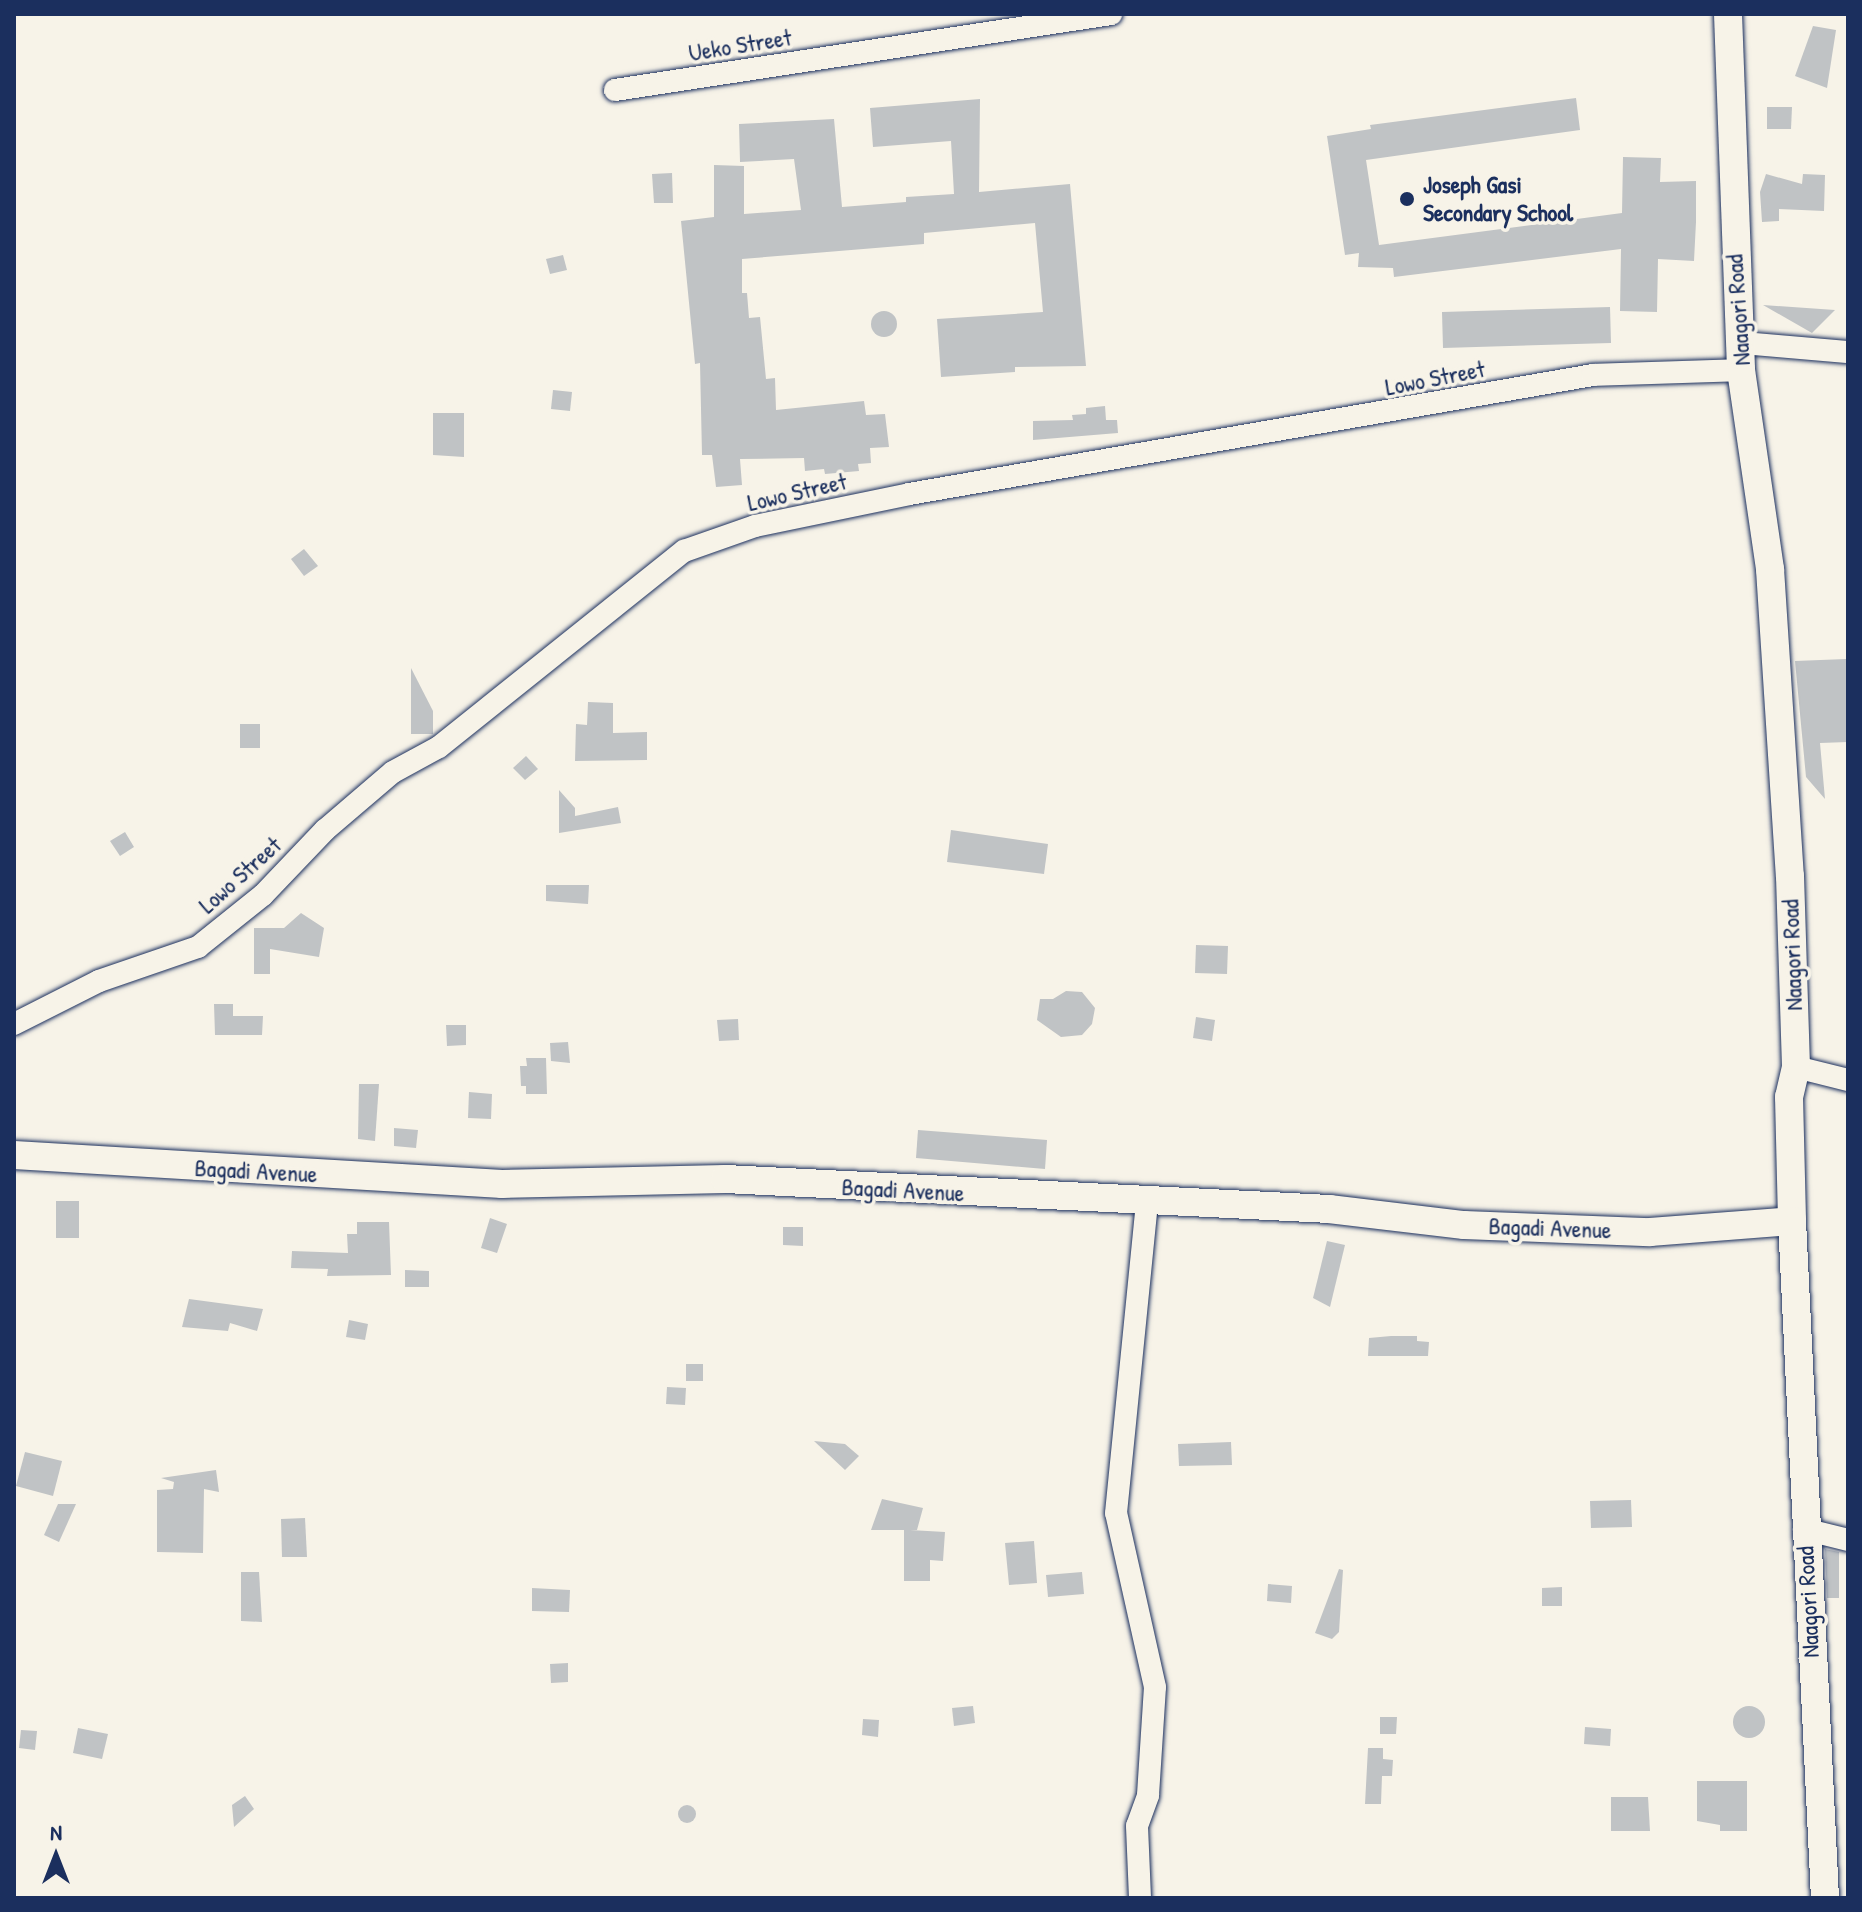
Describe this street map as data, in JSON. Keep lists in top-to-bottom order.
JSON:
{
  "streets": {
    "street": [
      "Ueko Street",
      "Naagori Road",
      "Lowo Street",
      "Bagadi Avenue"
    ]
  },
  "crossings": [
    ["Naagori Road", "Lowo Street"],
    ["Naagori Road", "Bagadi Avenue"]
  ],
  "places": ["Joseph Gasi Secondary School"],
  "north": "top"
}
